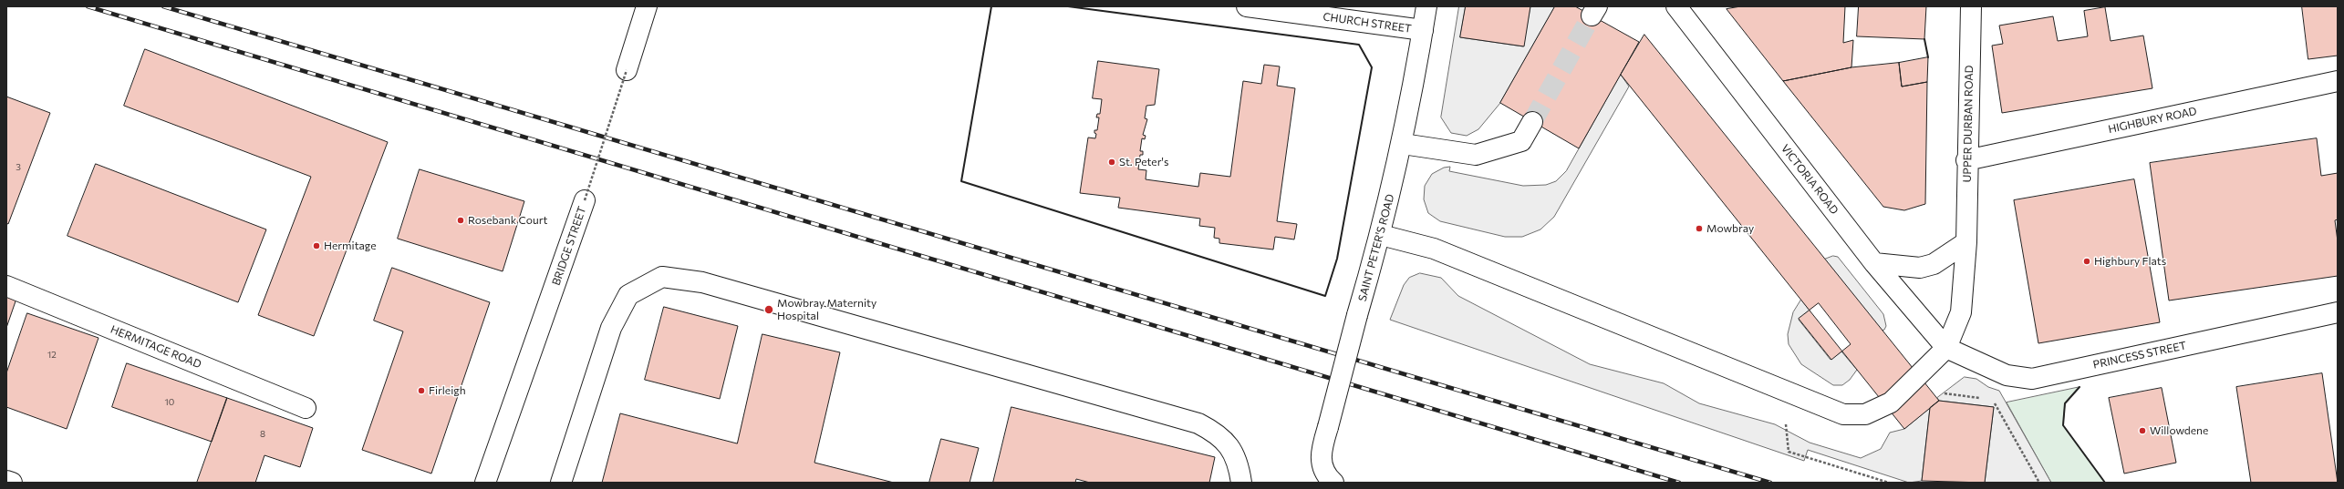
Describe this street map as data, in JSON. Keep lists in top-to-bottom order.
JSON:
{
  "streets": {
    "street": [
      "CHURCH STREET",
      "HIGHBURY ROAD",
      "UPPER DURBAN ROAD",
      "VICTORIA ROAD",
      "BRIDGE STREET",
      "SAINT PETER'S ROAD",
      "HERMITAGE ROAD",
      "PRINCESS STREET"
    ]
  },
  "crossings": [
    ["CHURCH STREET", "SAINT PETER'S ROAD"],
    ["HIGHBURY ROAD", "UPPER DURBAN ROAD"],
    ["UPPER DURBAN ROAD", "VICTORIA ROAD"],
    ["UPPER DURBAN ROAD", "PRINCESS STREET"],
    ["VICTORIA ROAD", "PRINCESS STREET"]
  ],
  "places": [
    "St. Peter's",
    "Rosebank Court",
    "Mowbray",
    "Hermitage",
    "Highbury Flats",
    "Mowbray Maternity Hospital",
    "Firleigh",
    "Willowdene"
  ],
  "house_numbers": [
    "3",
    "12",
    "10",
    "8"
  ]
}
